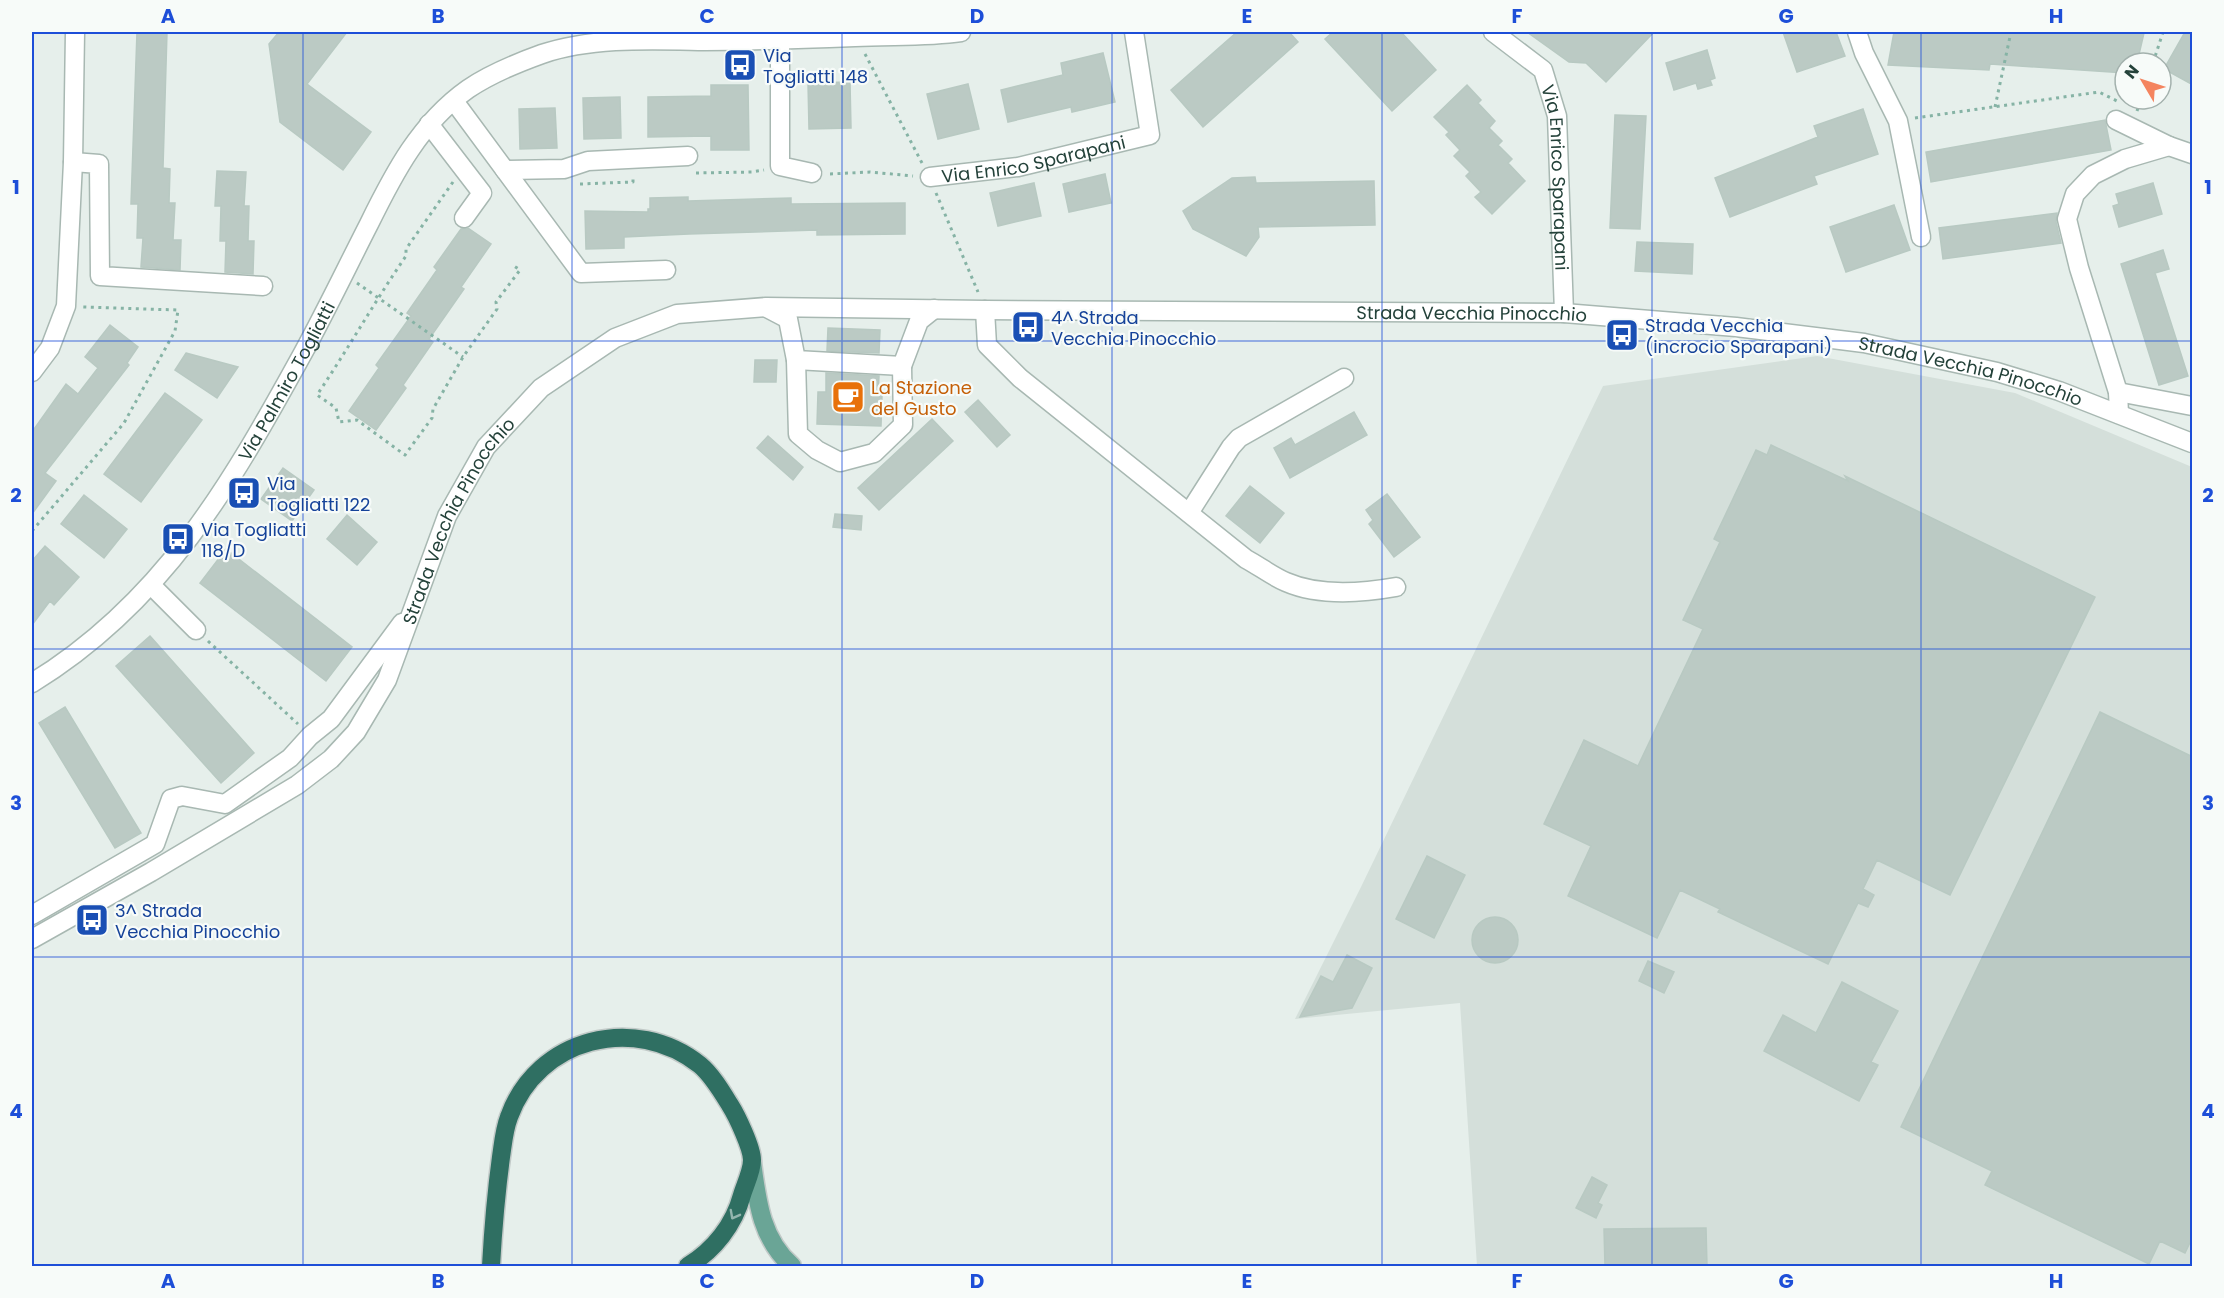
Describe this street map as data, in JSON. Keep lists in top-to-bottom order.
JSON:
{
  "streets": {
    "street": ["Via Enrico Sparapani", "Strada Vecchia Pinocchio", "Via Palmiro Togliatti"]
  },
  "crossings": [
    ["Via Enrico Sparapani", "Strada Vecchia Pinocchio"]
  ],
  "places": {
    "bus stop": [
      "Via Togliatti 148",
      "4^ Strada Vecchia Pinocchio",
      "Strada Vecchia (incrocio Sparapani)",
      "Via Togliatti 122",
      "Via Togliatti 118/D",
      "3^ Strada Vecchia Pinocchio"
    ],
    "cafe": ["La Stazione del Gusto"]
  },
  "north": "top left",
  "grid": {
    "columns": [
      "A",
      "B",
      "C",
      "D",
      "E",
      "F",
      "G",
      "H"
    ],
    "rows": [
      "1",
      "2",
      "3",
      "4"
    ]
  }
}
